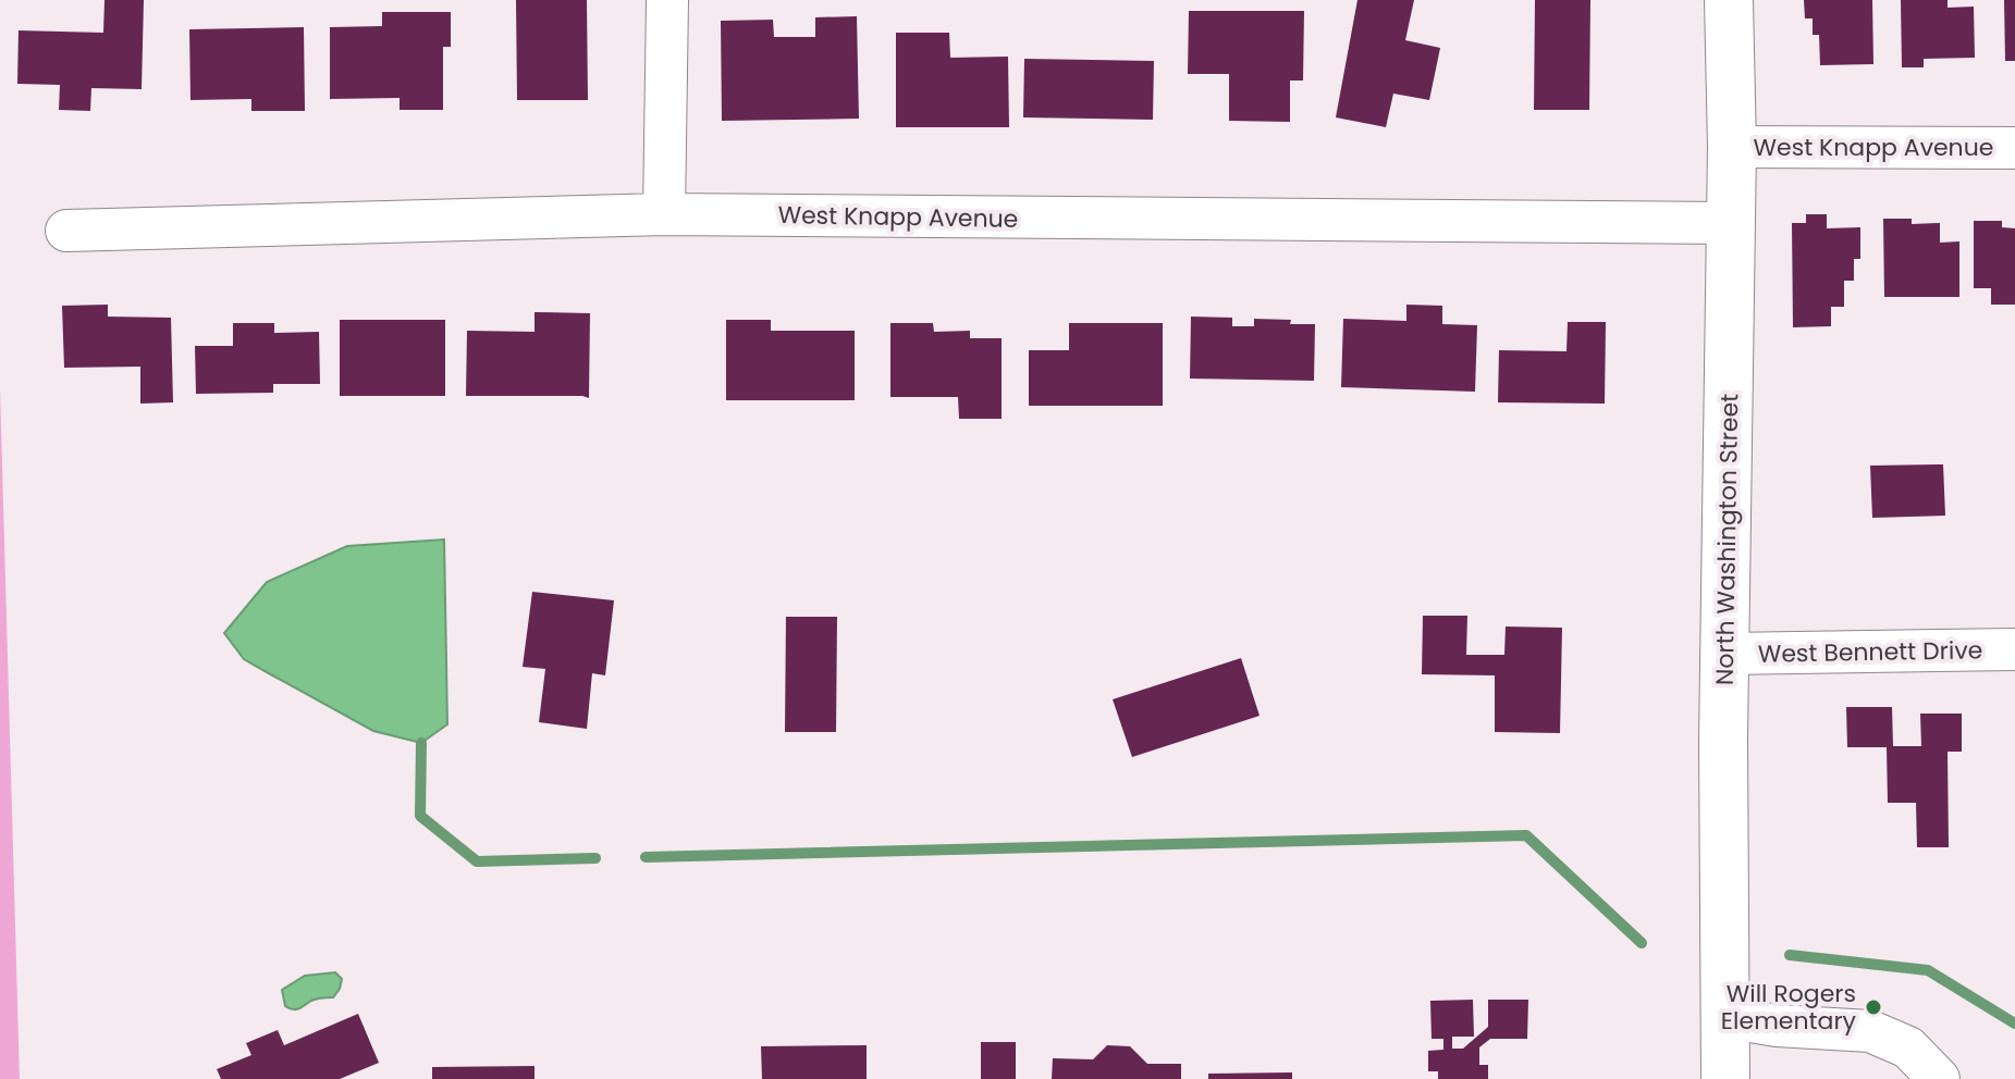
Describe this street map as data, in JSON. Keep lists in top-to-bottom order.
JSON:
{
  "streets": {
    "main road": ["North Washington Street"],
    "street": ["West Knapp Avenue", "West Bennett Drive"]
  },
  "crossings": [
    ["West Knapp Avenue", "North Washington Street"],
    ["North Washington Street", "West Bennett Drive"]
  ],
  "places": ["Will Rogers Elementary"]
}
